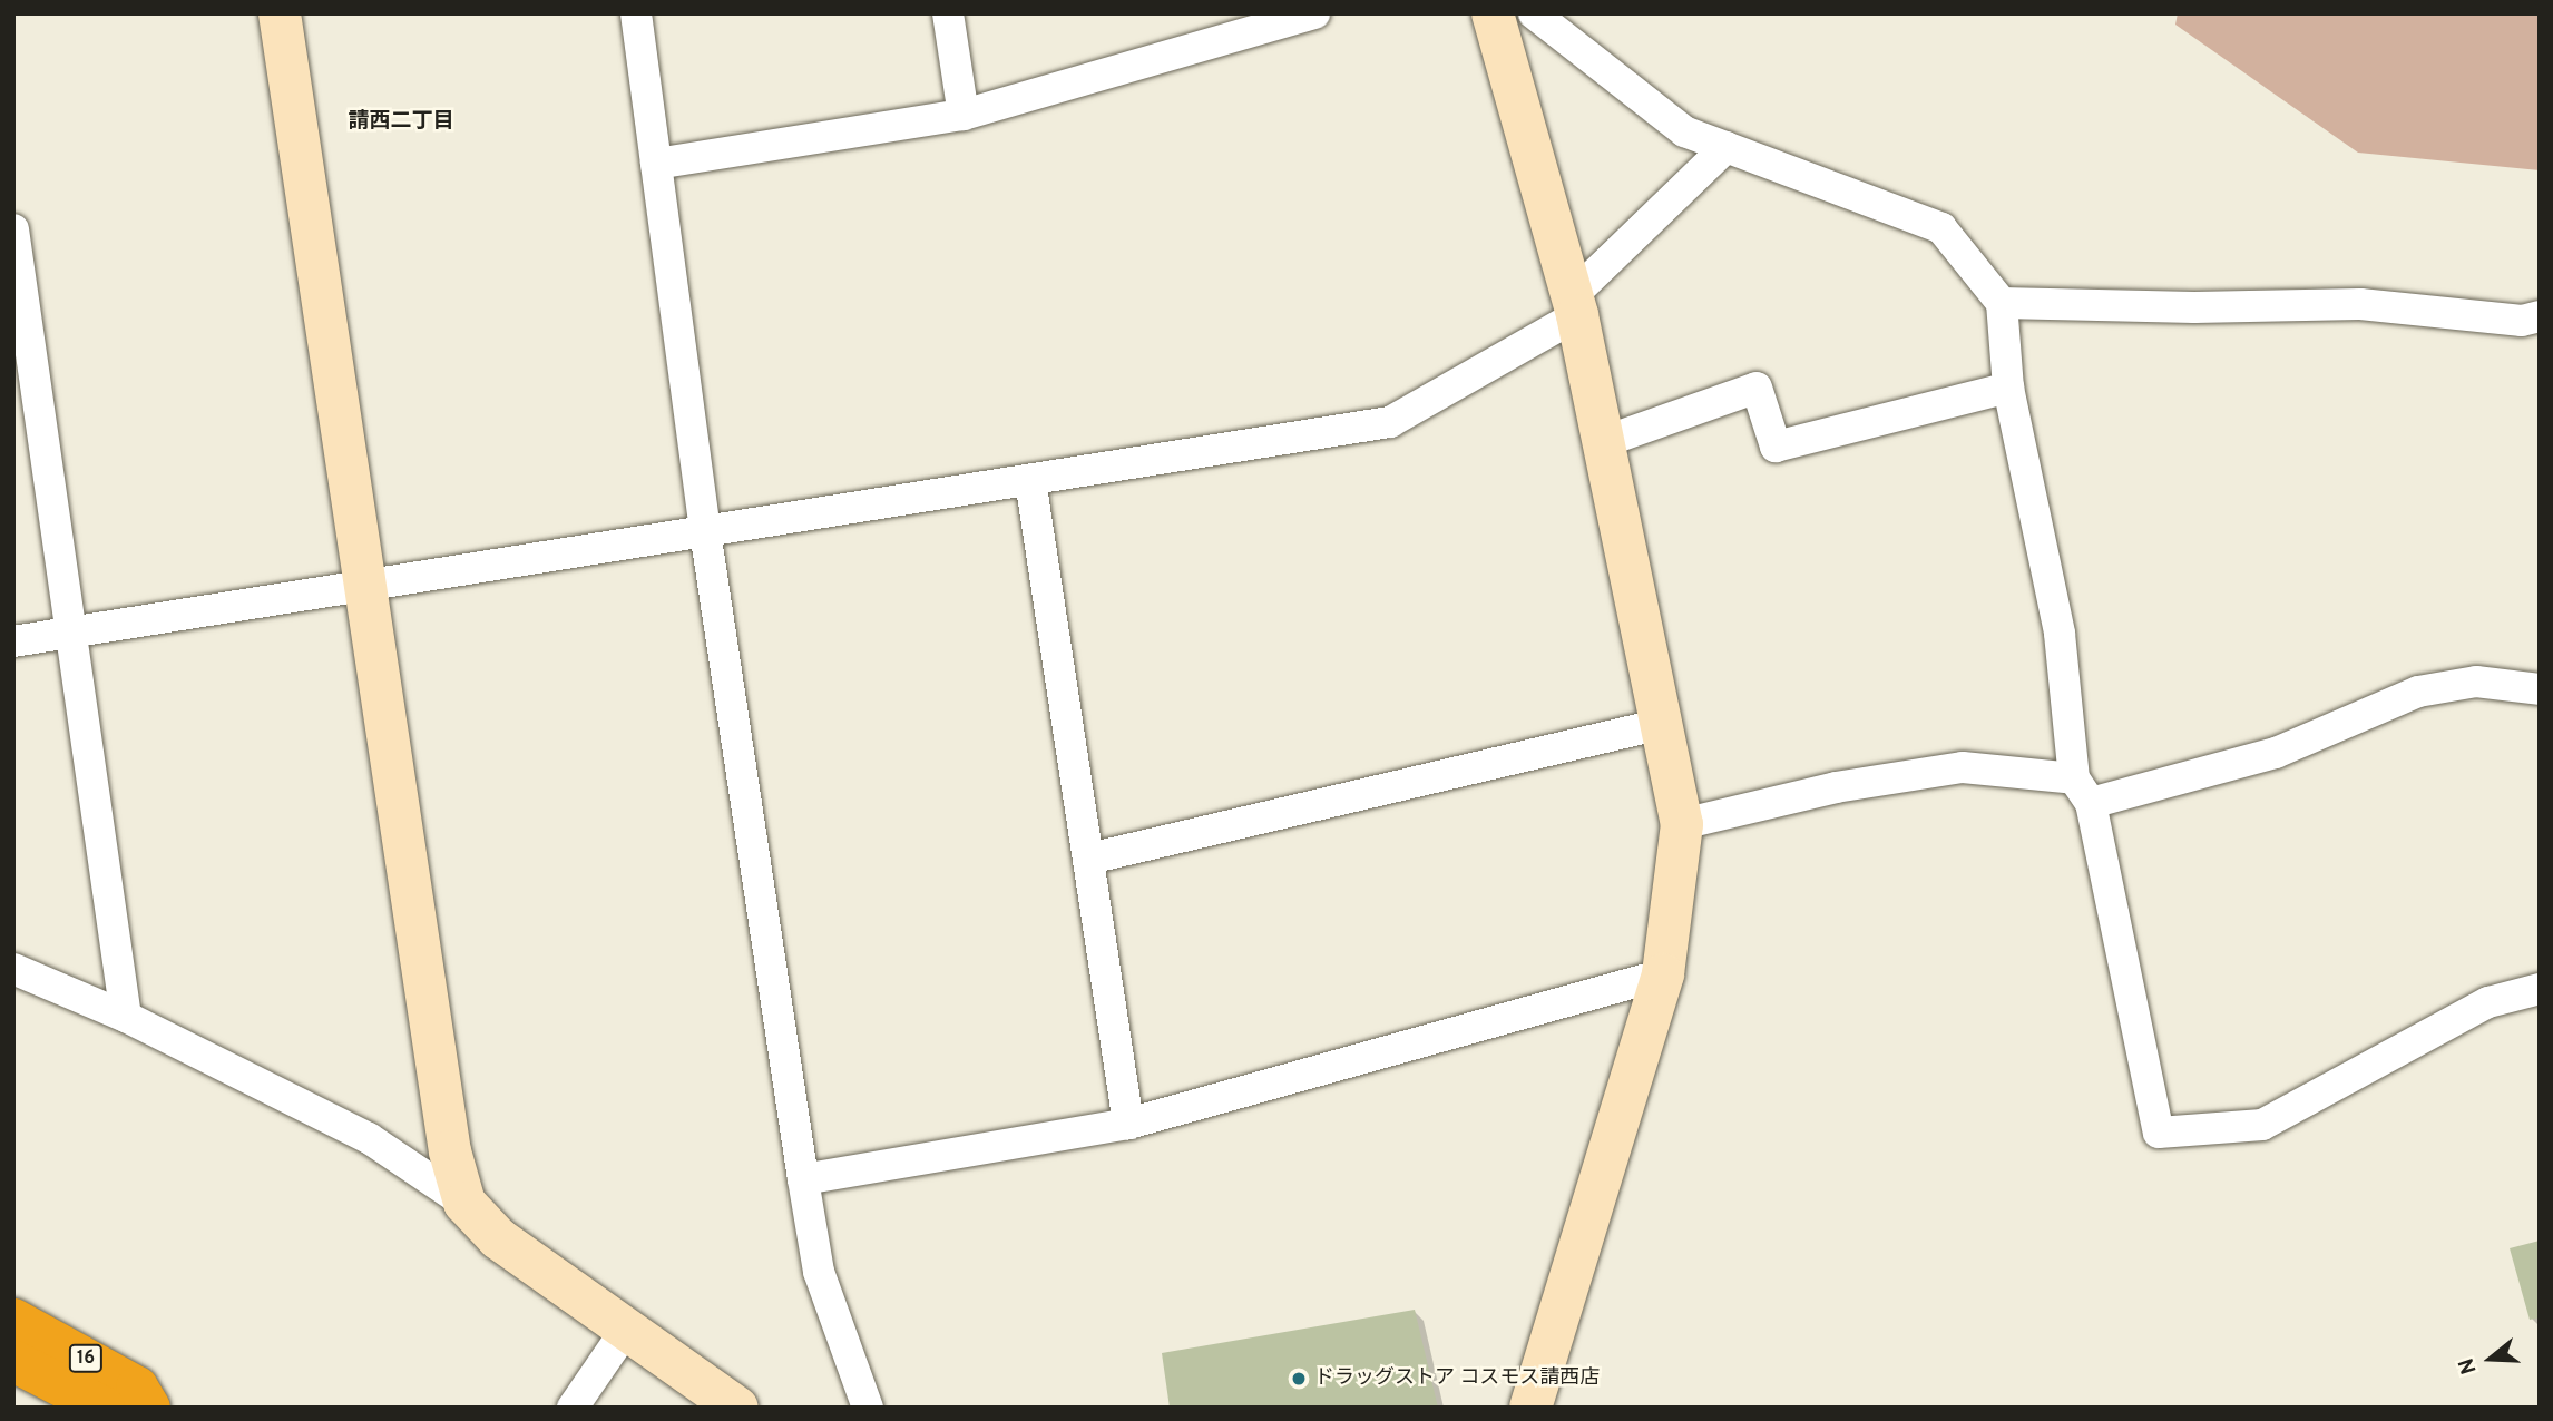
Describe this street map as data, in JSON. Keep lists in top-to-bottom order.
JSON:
{
  "streets": {
    "highway": ["16"]
  },
  "districts": ["請西二丁目"],
  "places": ["ドラッグストア コスモス請西店"],
  "north": "left"
}
